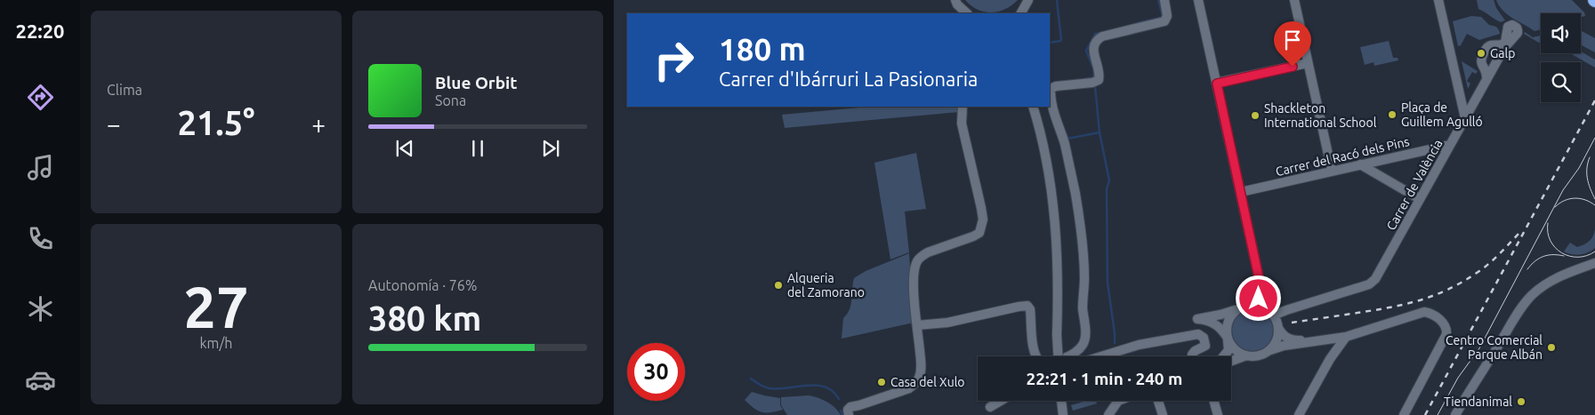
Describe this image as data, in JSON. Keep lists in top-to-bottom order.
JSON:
{
  "streets": {
    "street": ["Carrer del Racó dels Pins", "Carrer de València"]
  },
  "crossings": [
    ["Carrer del Racó dels Pins", "Carrer de València"]
  ],
  "places": [
    "Galp",
    "Plaça de Guillem Agulló",
    "Shackleton International School",
    "Alqueria del Zamorano",
    "Centro Comercial Parque Albán",
    "Casa del Xulo",
    "Tiendanimal"
  ],
  "page": {
    "tabs": "22:20",
    "tile": [
      "Clima",
      ["27", "km/h"],
      ["Autonomía · 76%", "380 km"]
    ],
    "turn": ["180 m", "Carrer d'Ibárruri La Pasionaria"],
    "song": ["Blue Orbit", "Sona"],
    "heat": ["−", "21.5°", "+"],
    "limit": "30",
    "trip": "22:21 · 1 min · 240 m"
  }
}
